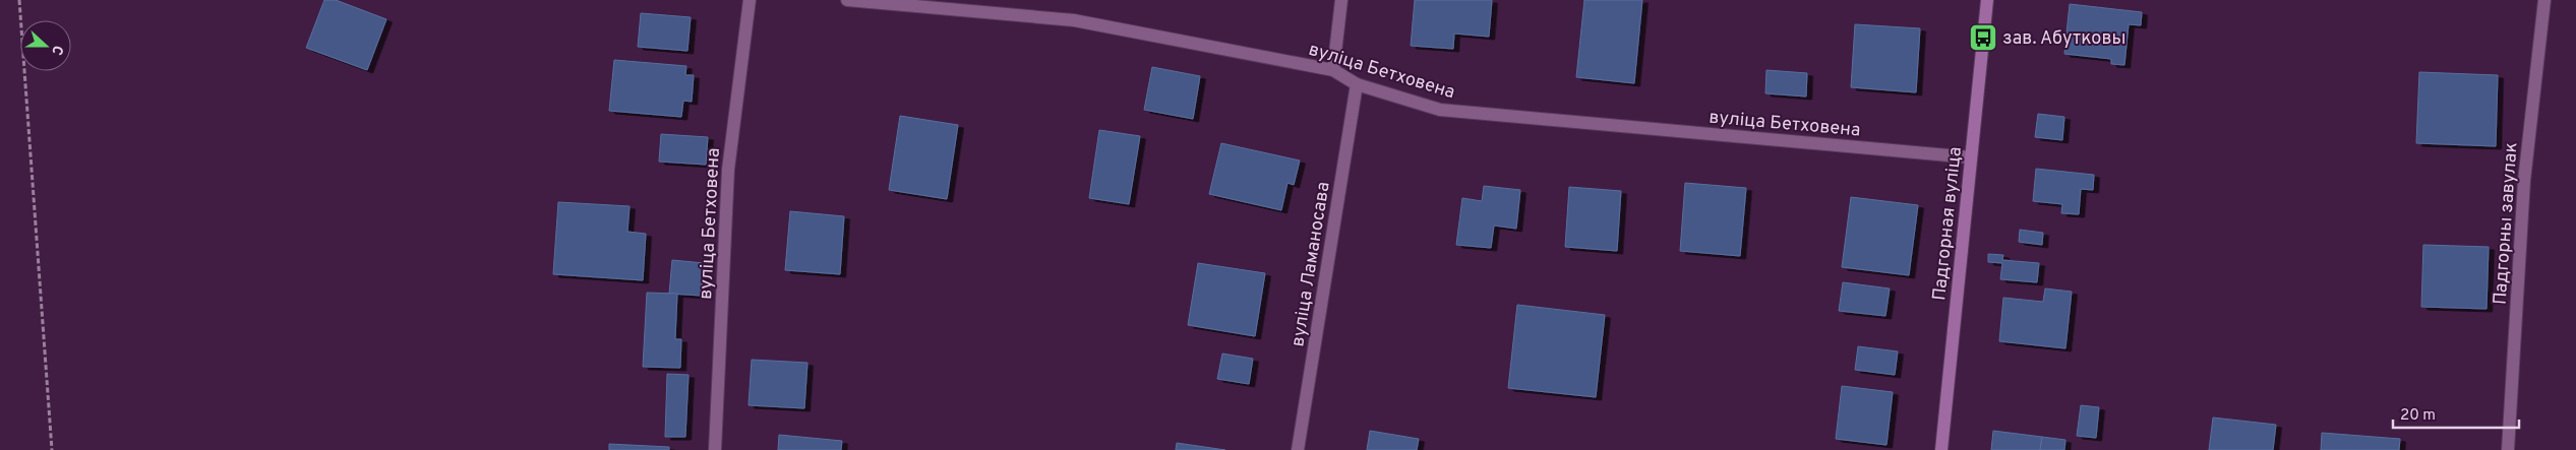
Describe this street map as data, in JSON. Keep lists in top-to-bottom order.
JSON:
{
  "streets": {
    "street": [
      "вуліца Бетховена",
      "Падгорная вуліца",
      "Падгорны завулак",
      "вуліца Ламаносава"
    ]
  },
  "crossings": [
    ["вуліца Бетховена", "Падгорная вуліца"],
    ["вуліца Бетховена", "вуліца Ламаносава"]
  ],
  "places": {
    "bus stop": ["зав. Абутковы"]
  },
  "scale_bar": "20 m",
  "north": "right"
}
